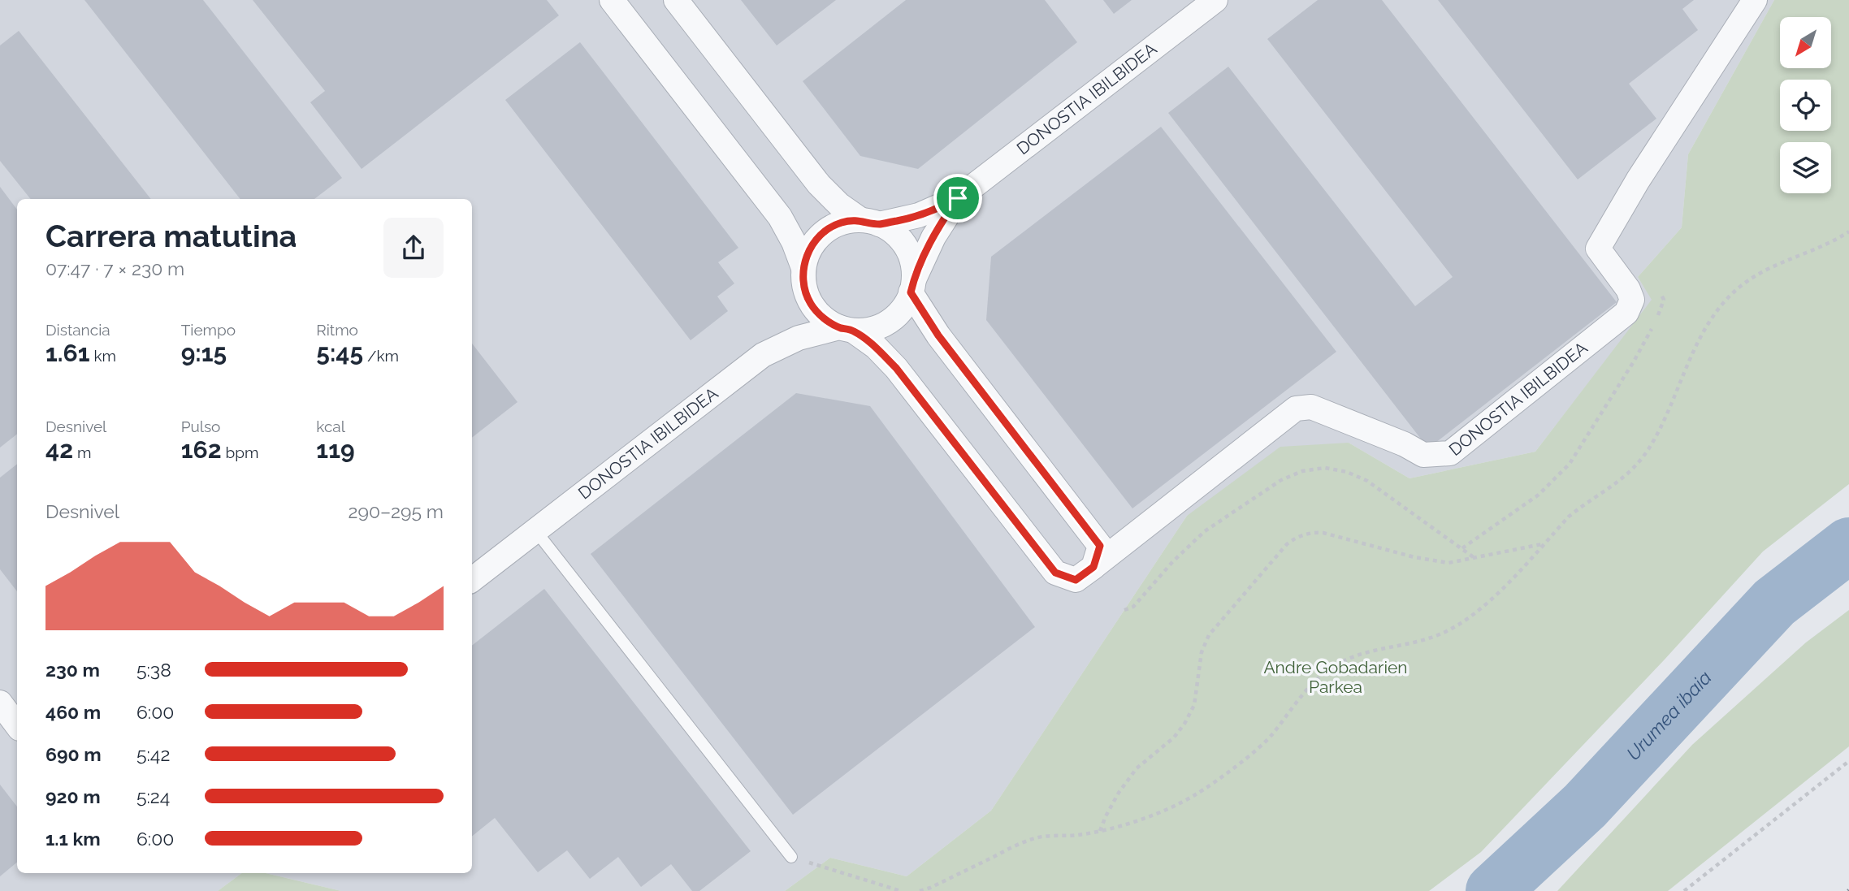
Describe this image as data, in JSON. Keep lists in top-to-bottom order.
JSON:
{
  "streets": {
    "street": ["DONOSTIA IBILBIDEA"]
  },
  "water": ["Urumea ibaia"],
  "parks": ["Andre Gobadarien Parkea"],
  "north": "bottom left",
  "page": {
    "heading": ["Carrera matutina", "07:47 · 7 × 230 m"],
    "stats": [
      ["Distancia", "1.61 km"],
      ["Tiempo", "9:15"],
      ["Ritmo", "5:45 /km"],
      ["Desnivel", "42 m"],
      ["Pulso", "162 bpm"],
      ["kcal", "119"]
    ],
    "chart": ["Desnivel", "290–295 m"],
    "list": [
      {
        "name": "230 m",
        "note": "5:38"
      },
      {
        "name": "460 m",
        "note": "6:00"
      },
      {
        "name": "690 m",
        "note": "5:42"
      },
      {
        "name": "920 m",
        "note": "5:24"
      },
      {
        "name": "1.1 km",
        "note": "6:00"
      }
    ]
  }
}
